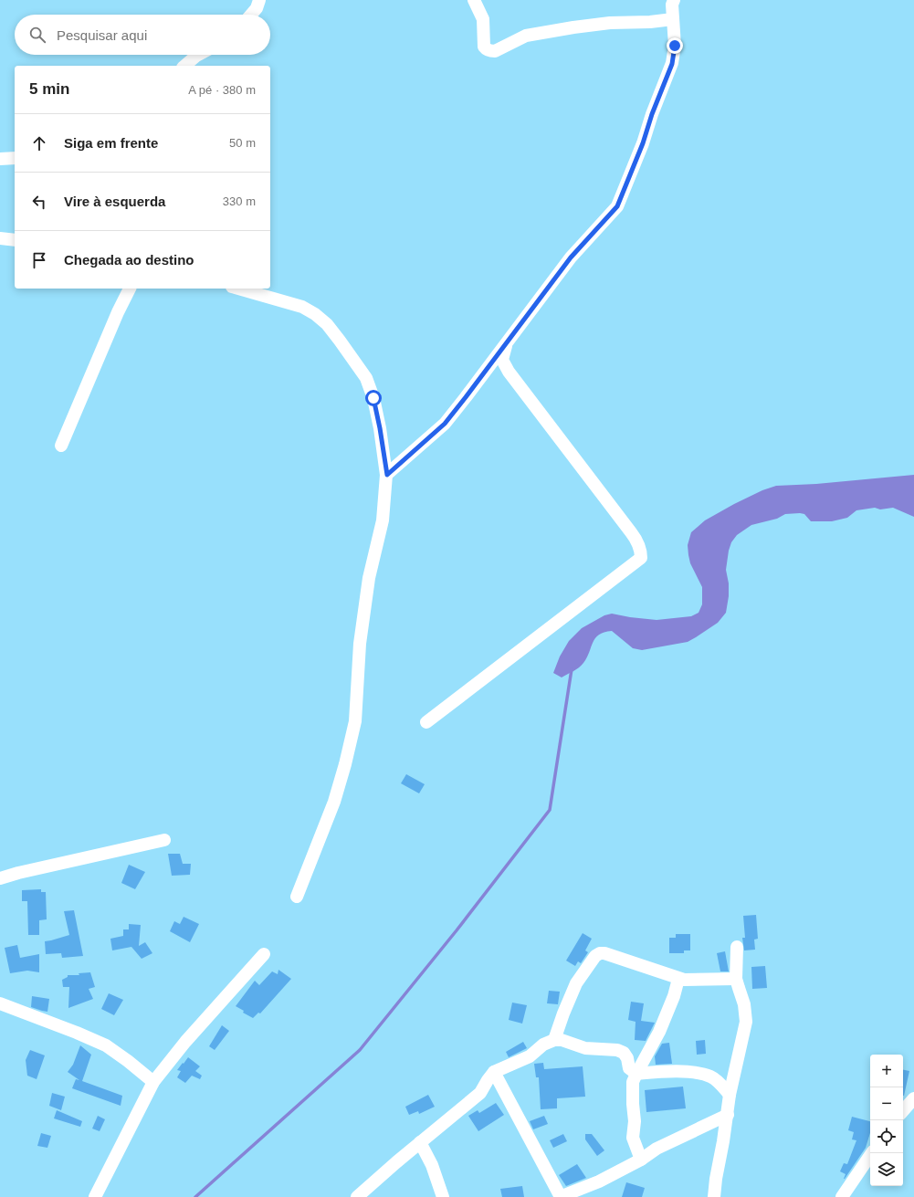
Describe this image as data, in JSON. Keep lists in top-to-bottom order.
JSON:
{
  "page": {
    "search": "Pesquisar aqui",
    "heading": ["5 min", "A pé · 380 m"],
    "list": [
      ["Siga em frente", "50 m"],
      ["Vire à esquerda", "330 m"],
      "Chegada ao destino"
    ],
    "map_buttons": ["+", "−"]
  }
}
